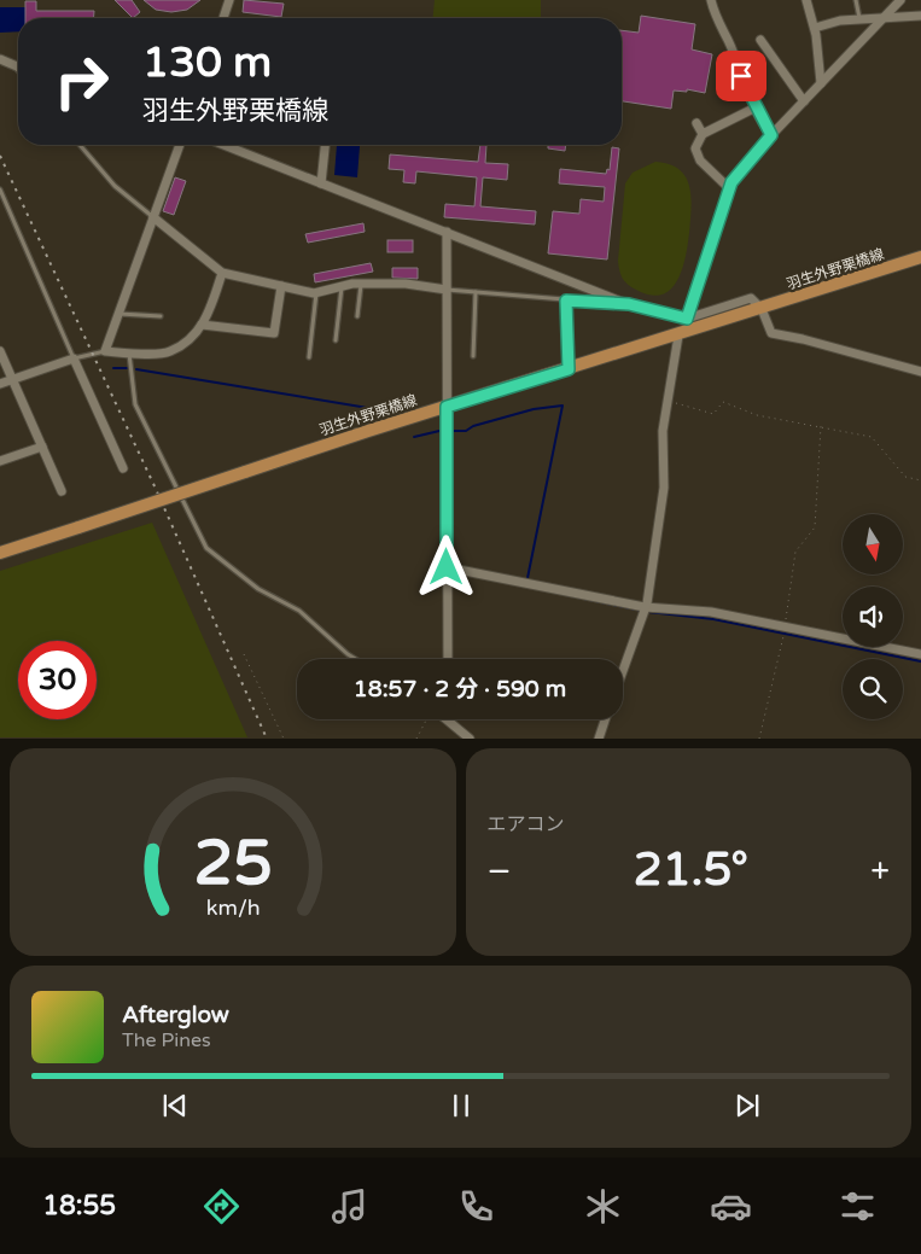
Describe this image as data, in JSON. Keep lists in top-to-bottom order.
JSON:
{
  "streets": {
    "main road": ["羽生外野栗橋線"]
  },
  "north": "bottom",
  "page": {
    "turn": ["130 m", "羽生外野栗橋線"],
    "limit": "30",
    "trip": "18:57 · 2 分 · 590 m",
    "tile": "エアコン",
    "heat": ["−", "21.5°", "+"],
    "song": ["Afterglow", "The Pines"],
    "tabs": "18:55",
    "gauge": ["25", "km/h"]
  }
}
